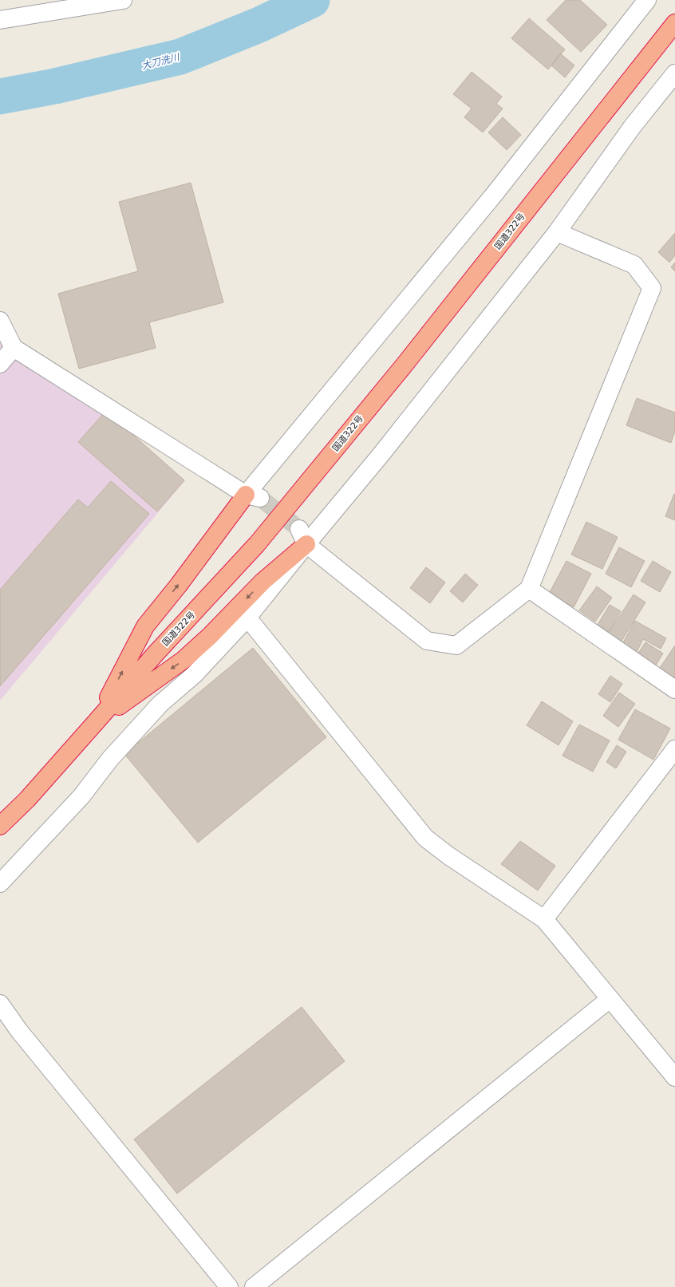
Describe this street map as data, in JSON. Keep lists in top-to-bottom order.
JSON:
{
  "streets": {
    "highway": ["国道322号"]
  },
  "water": ["大刀洗川"]
}
